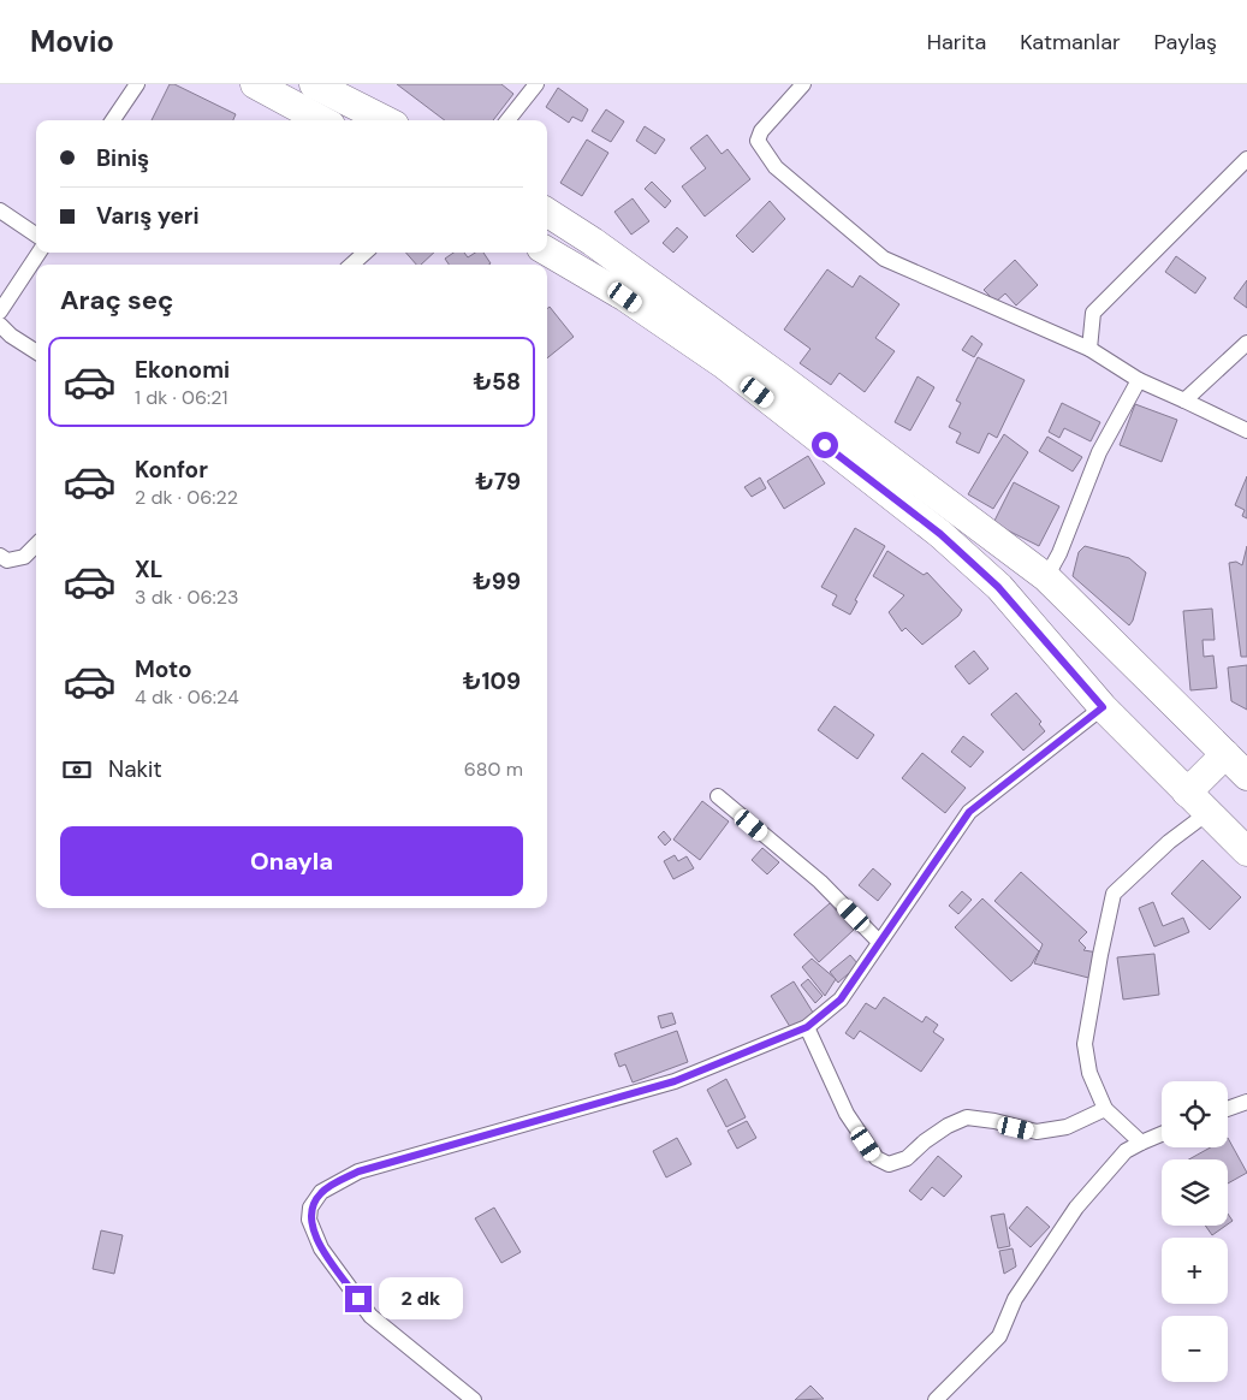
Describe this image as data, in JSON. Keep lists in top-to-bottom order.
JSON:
{
  "page": {
    "header": "Movio",
    "nav": ["Harita", "Katmanlar", "Paylaş"],
    "banner": ["Biniş", "Varış yeri"],
    "heading": "Araç seç",
    "list": [
      {
        "name": "Ekonomi",
        "note": "1 dk · 06:21",
        "value": "₺58"
      },
      {
        "name": "Konfor",
        "note": "2 dk · 06:22",
        "value": "₺79"
      },
      {
        "name": "XL",
        "note": "3 dk · 06:23",
        "value": "₺99"
      },
      {
        "name": "Moto",
        "note": "4 dk · 06:24",
        "value": "₺109"
      }
    ],
    "pay": ["Nakit", "680 m"],
    "buttons": "Onayla",
    "map_buttons": ["+", "−"],
    "bubble": "2 dk"
  }
}
